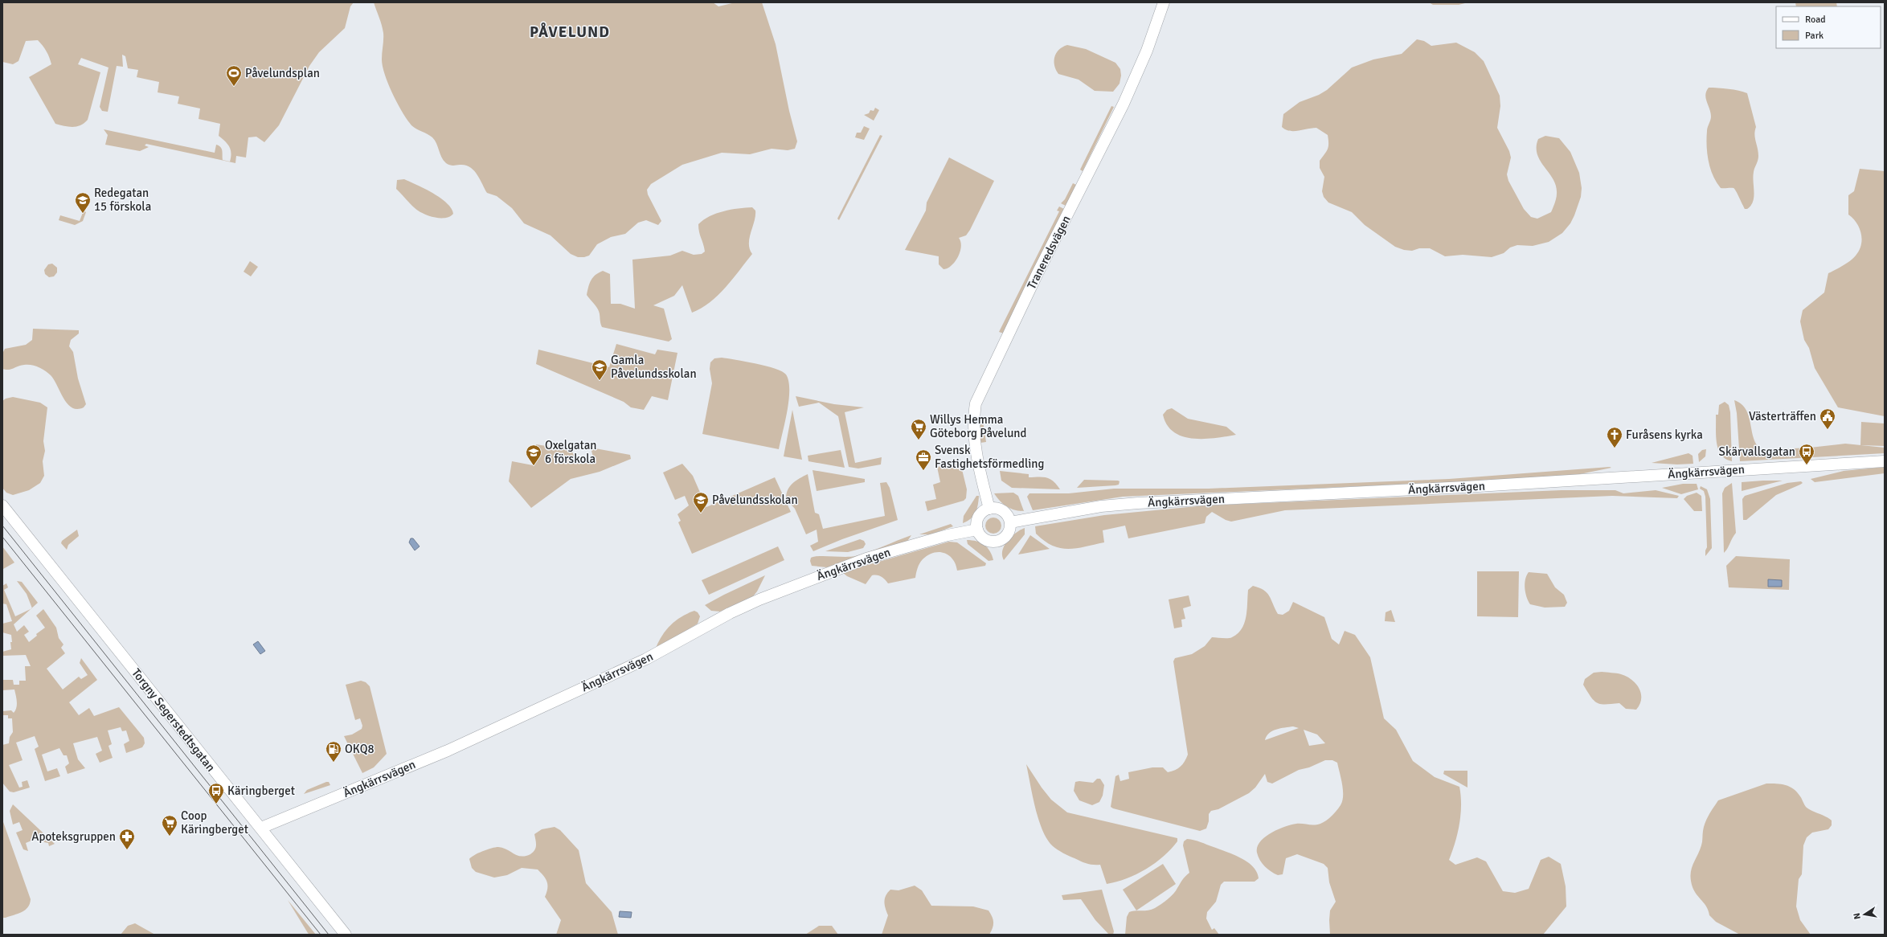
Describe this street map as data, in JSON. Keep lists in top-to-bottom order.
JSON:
{
  "streets": {
    "street": ["Traneredsvägen", "Ängkärrsvägen", "Torgny Segerstedtsgatan"]
  },
  "crossings": [
    ["Traneredsvägen", "Ängkärrsvägen"],
    ["Ängkärrsvägen", "Torgny Segerstedtsgatan"]
  ],
  "districts": ["PÅVELUND"],
  "places": {
    "sports": ["Påvelundsplan"],
    "school or university": [
      "Redegatan 15 förskola",
      "Gamla Påvelundsskolan",
      "Oxelgatan 6 förskola",
      "Påvelundsskolan"
    ],
    "public building": ["Västerträffen"],
    "supermarket": ["Willys Hemma Göteborg Påvelund", "Coop Käringberget"],
    "church": ["Furåsens kyrka"],
    "bus stop": ["Skärvallsgatan", "Käringberget"],
    "office": ["Svensk Fastighetsförmedling"],
    "fuel station": ["OKQ8"],
    "pharmacy": ["Apoteksgruppen"]
  },
  "legend": ["Road", "Park"],
  "north": "left"
}
